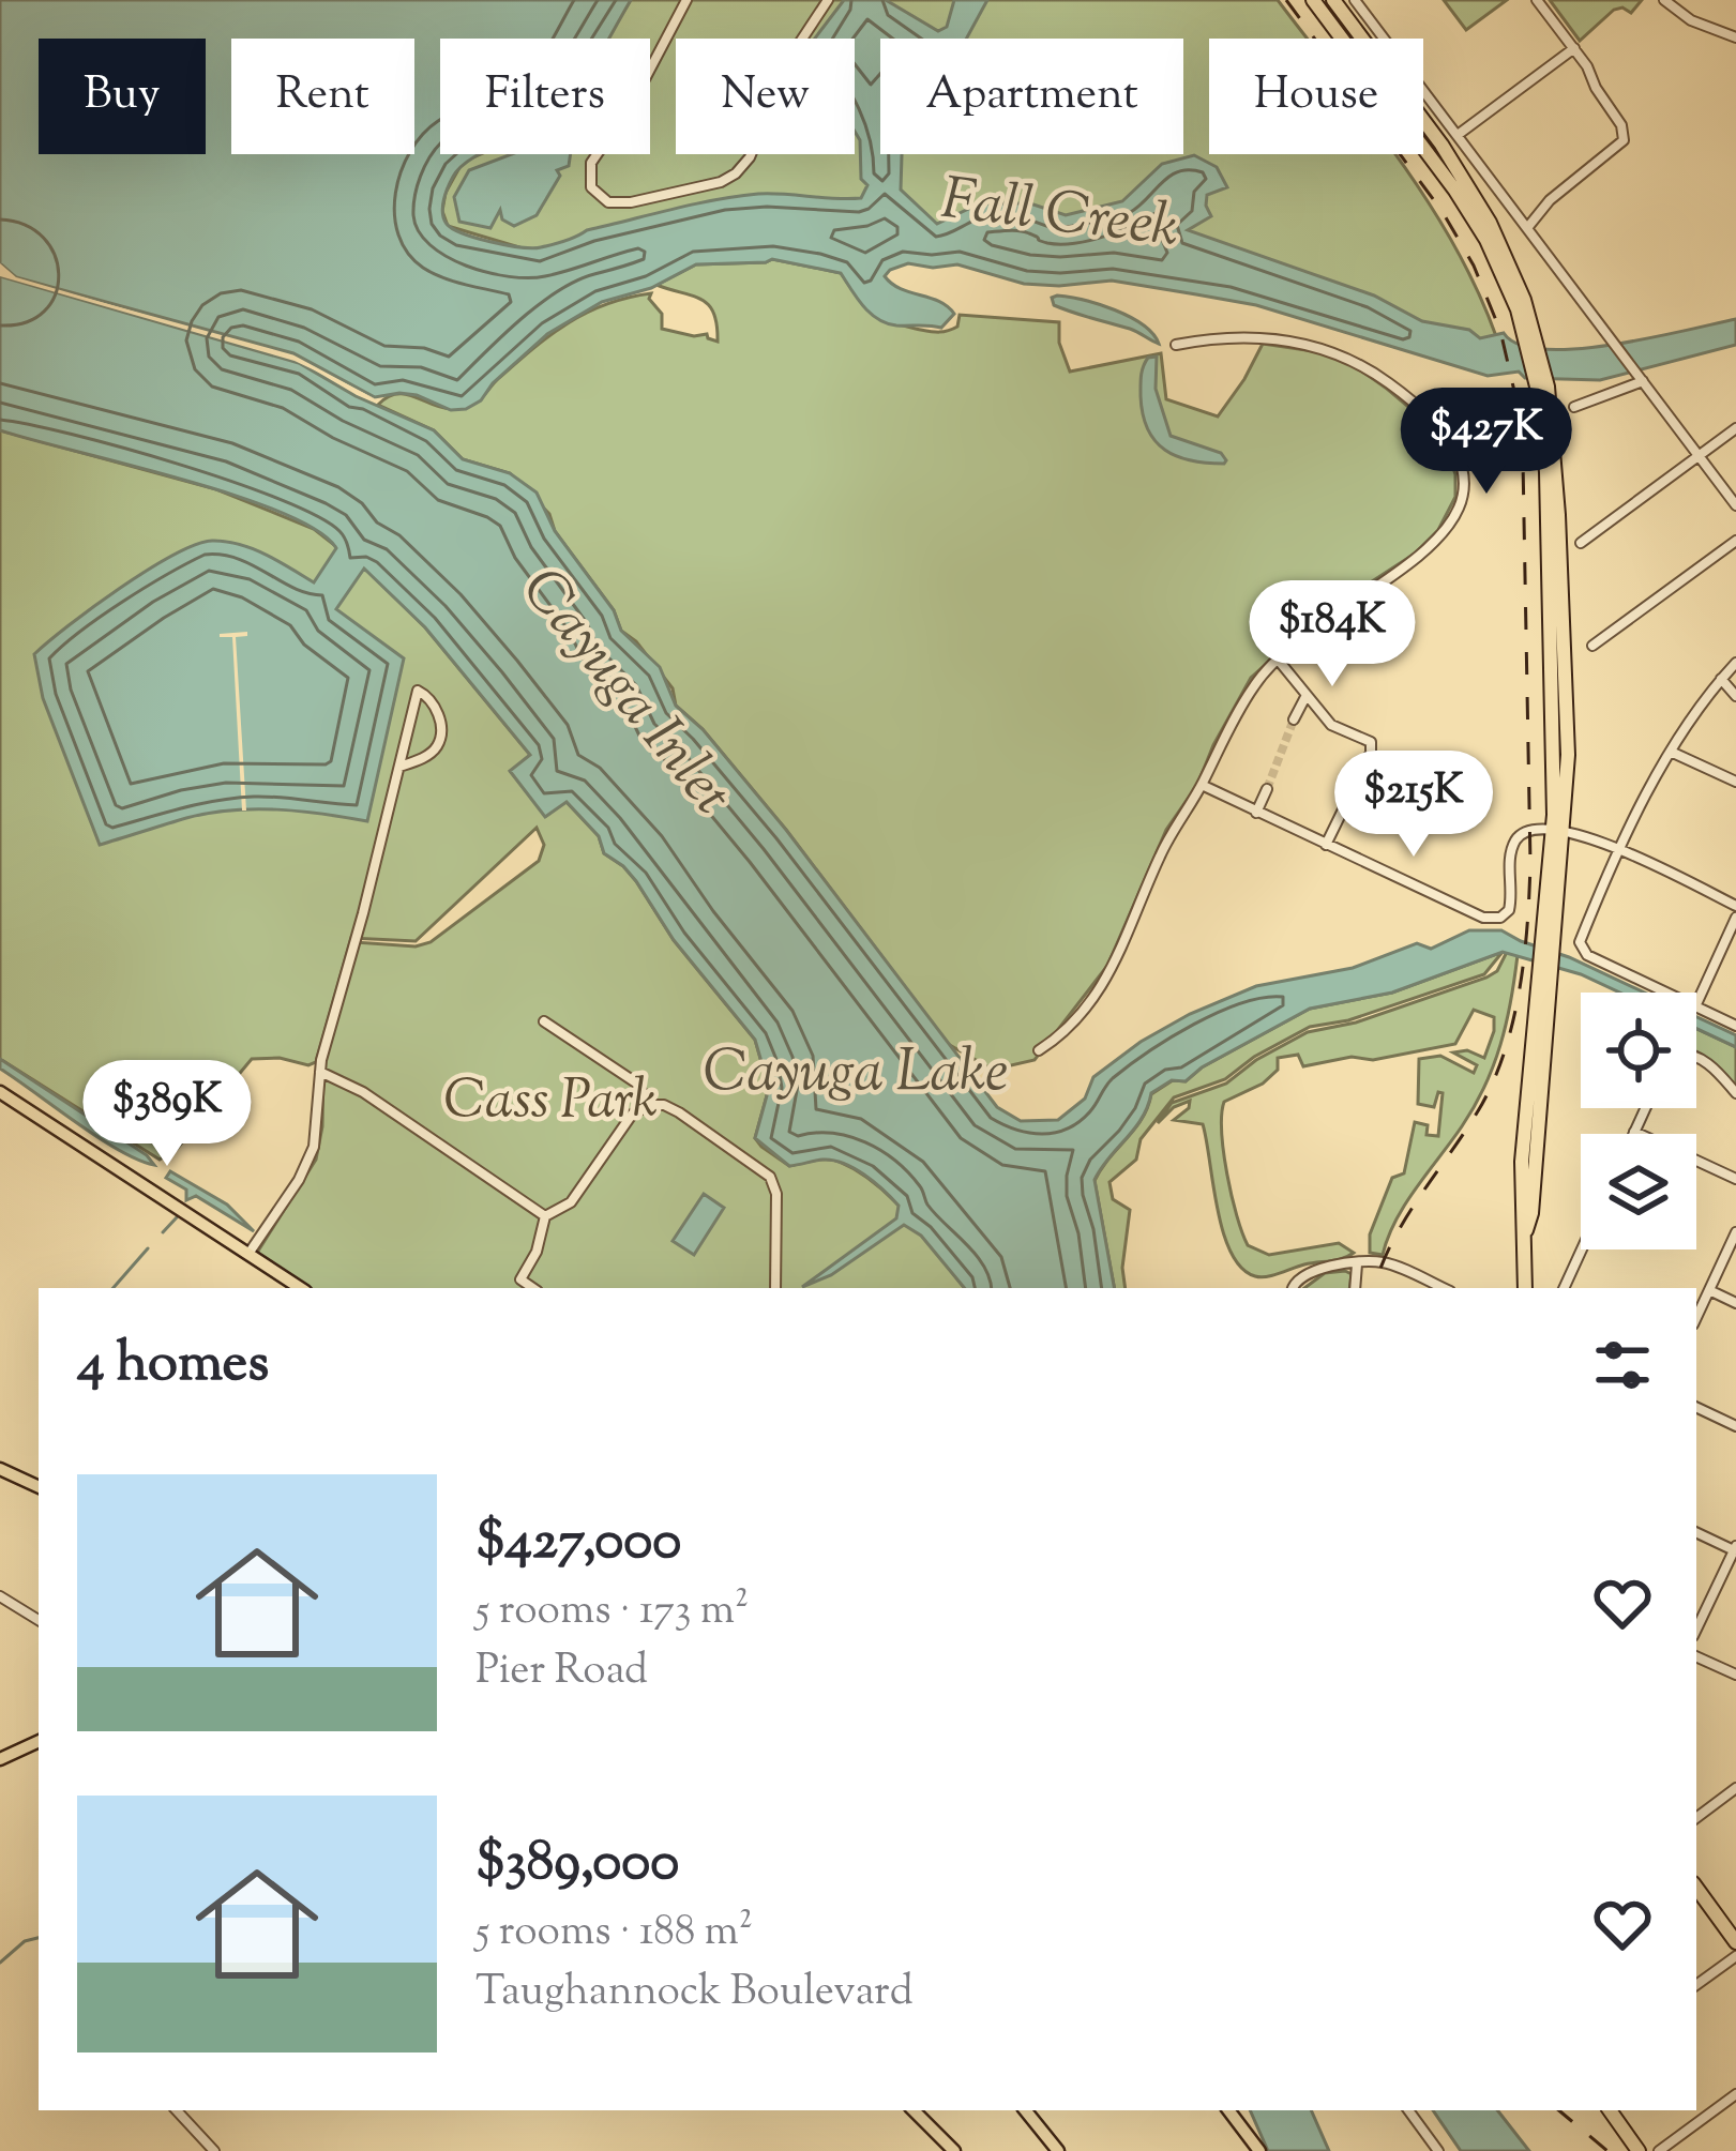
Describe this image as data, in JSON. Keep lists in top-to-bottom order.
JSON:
{
  "water": ["Fall Creek", "Cayuga Inlet", "Cayuga Lake"],
  "parks": ["Cass Park"],
  "page": {
    "chip": [
      "Buy",
      "Rent",
      "Filters",
      "New",
      "Apartment",
      "House"
    ],
    "price": [
      "$427K",
      "$184K",
      "$215K",
      "$389K"
    ],
    "heading": "4 homes",
    "list": [
      {
        "name": "$427,000",
        "note": "5 rooms · 173 m² · Pier Road"
      },
      {
        "name": "$389,000",
        "note": "5 rooms · 188 m² · Taughannock Boulevard"
      }
    ]
  }
}
